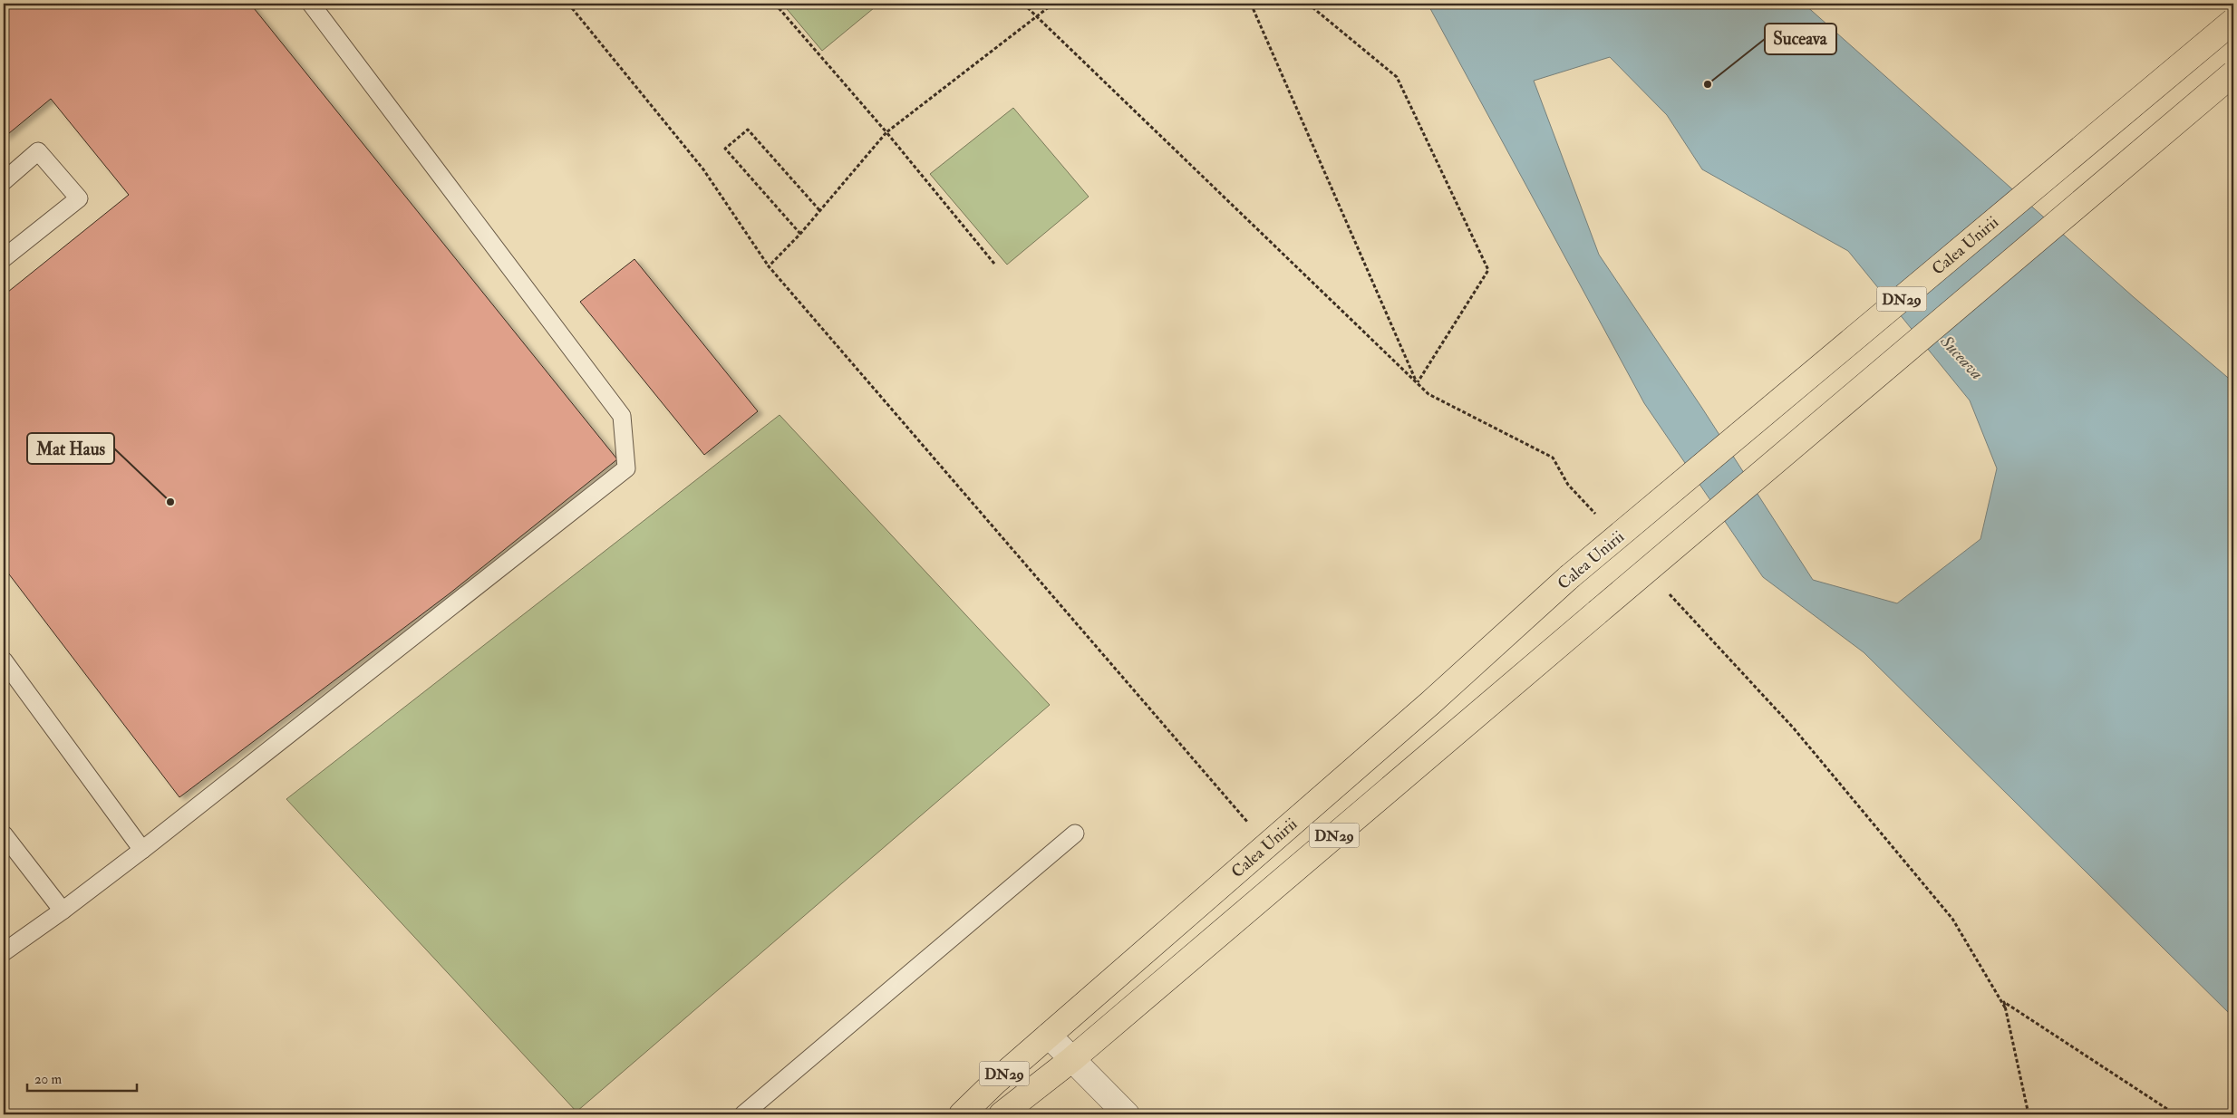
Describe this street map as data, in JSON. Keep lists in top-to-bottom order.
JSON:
{
  "streets": {
    "main road": ["Calea Unirii", "DN29"]
  },
  "water": ["Suceava"],
  "places": ["Suceava", "Mat Haus"],
  "scale_bar": "20 m"
}
